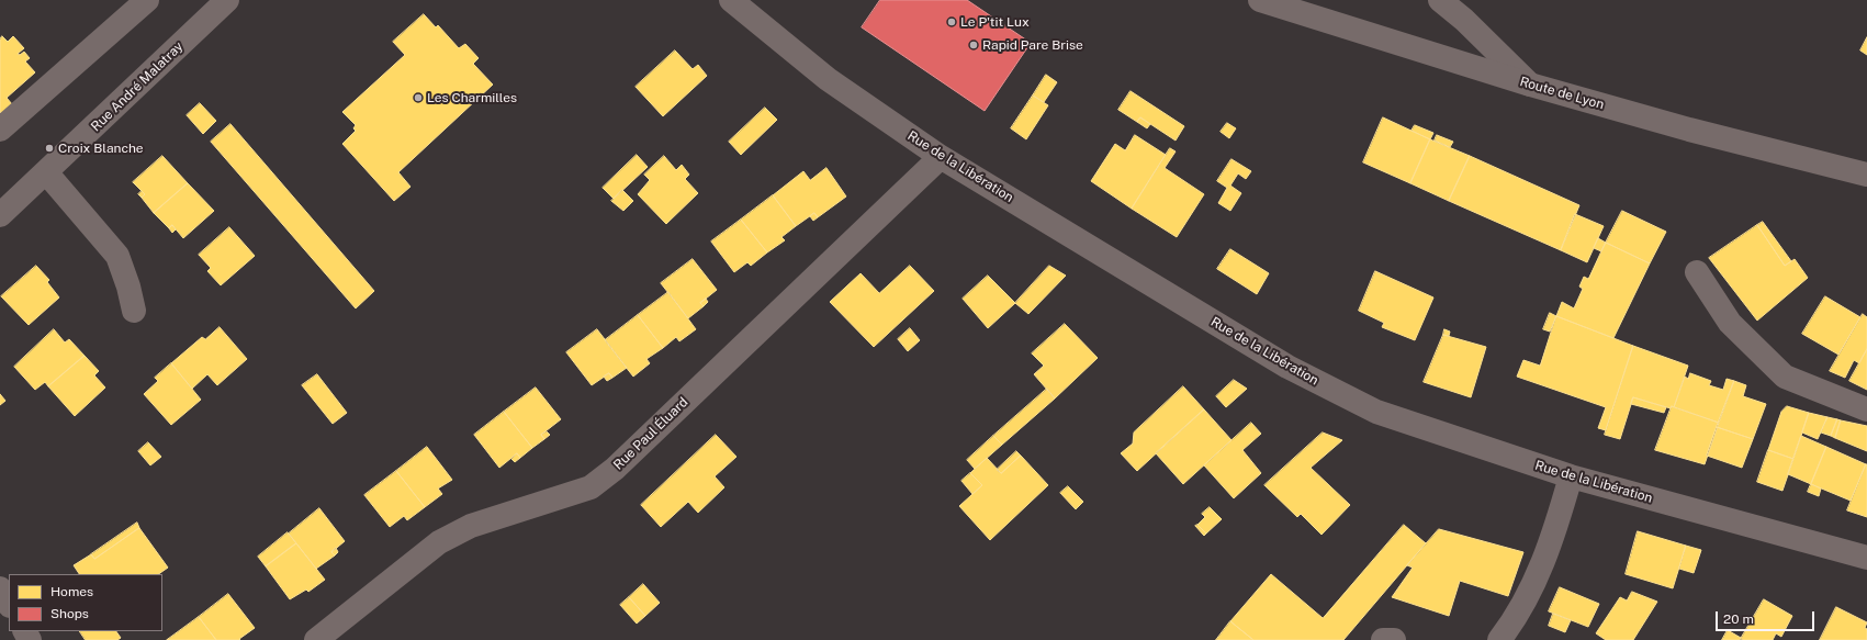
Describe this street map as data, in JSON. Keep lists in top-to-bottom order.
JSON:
{
  "streets": {
    "street": [
      "Rue André Malatray",
      "Route de Lyon",
      "Rue de la Libération",
      "Rue Paul Éluard"
    ]
  },
  "crossings": [
    ["Rue de la Libération", "Rue Paul Éluard"]
  ],
  "places": [
    "Le P'tit Lux",
    "Rapid Pare Brise",
    "Les Charmilles",
    "Croix Blanche"
  ],
  "legend": ["Homes", "Shops"],
  "scale_bar": "20 m"
}
